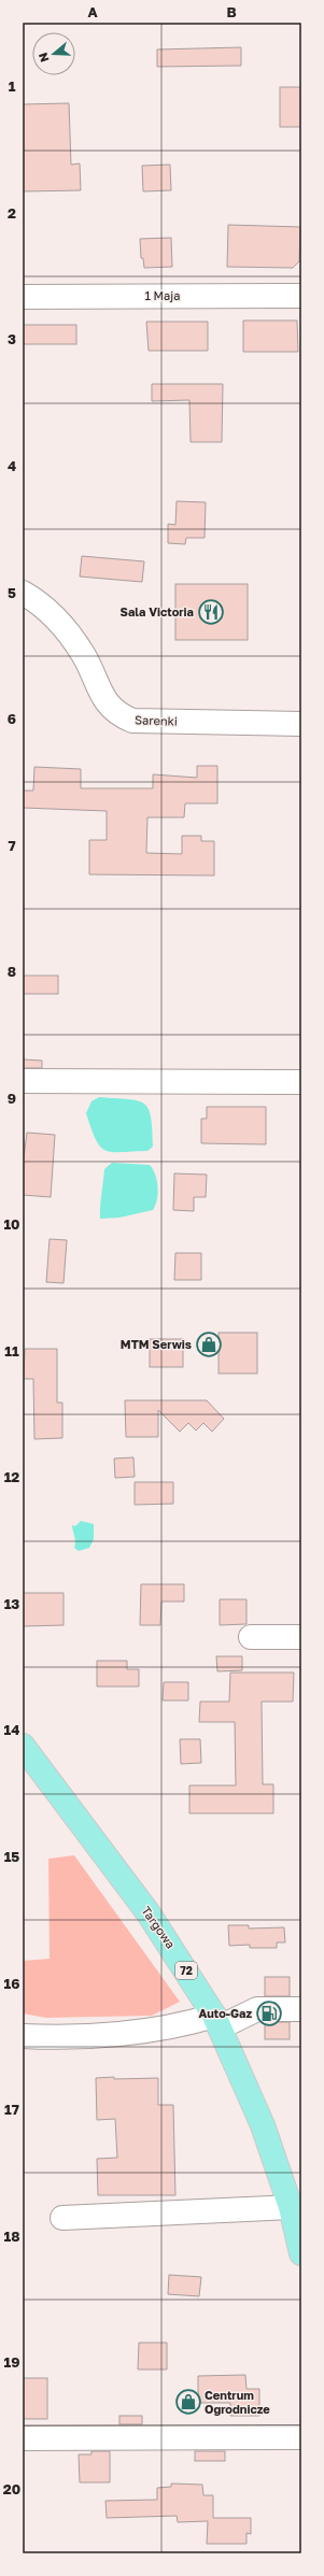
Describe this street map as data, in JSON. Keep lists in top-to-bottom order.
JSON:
{
  "streets": {
    "main road": ["Targowa", "72"],
    "street": ["1 Maja", "Sarenki"]
  },
  "crossings": [
    ["Targowa", "72"]
  ],
  "places": {
    "restaurant": ["Sala Victoria"],
    "shop": ["MTM Serwis", "Centrum Ogrodnicze"],
    "fuel station": ["Auto-Gaz"]
  },
  "north": "left",
  "grid": {
    "columns": ["A", "B"],
    "rows": [
      "1",
      "2",
      "3",
      "4",
      "5",
      "6",
      "7",
      "8",
      "9",
      "10",
      "11",
      "12",
      "13",
      "14",
      "15",
      "16",
      "17",
      "18",
      "19",
      "20"
    ]
  }
}
